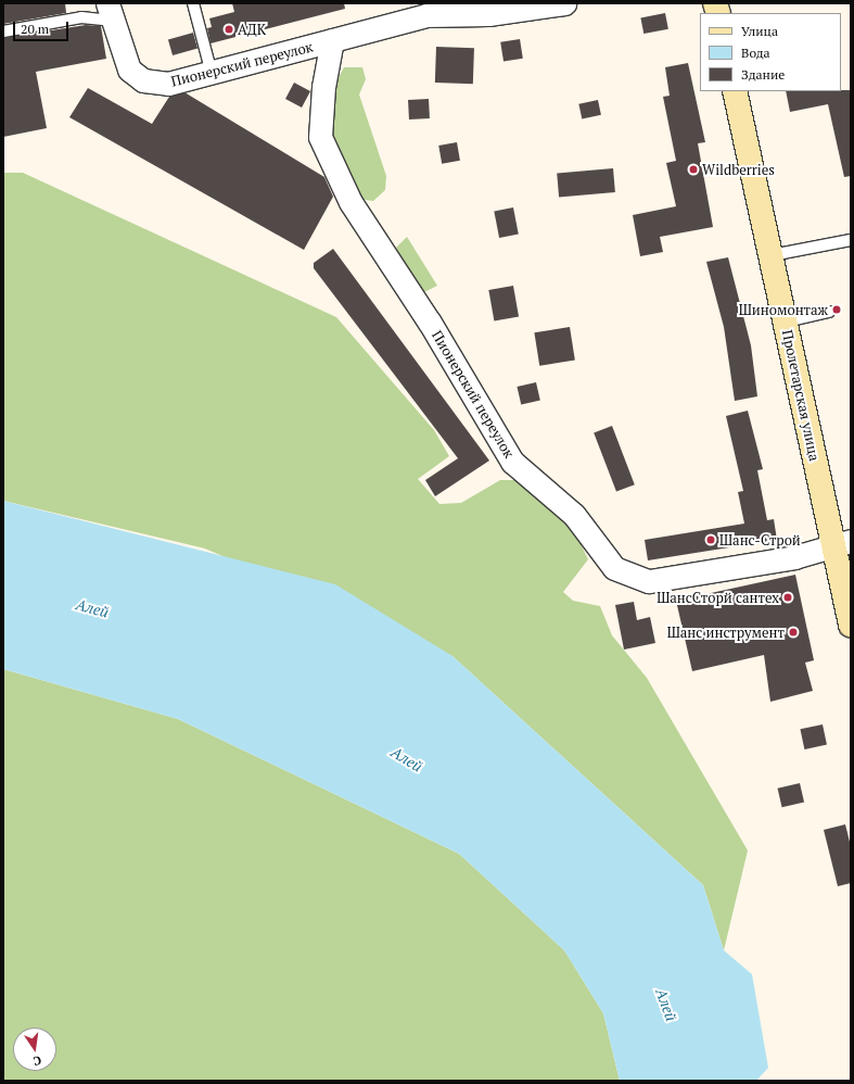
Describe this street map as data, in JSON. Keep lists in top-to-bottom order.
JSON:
{
  "streets": {
    "main road": ["Пролетарская улица"],
    "street": ["Пионерский переулок"]
  },
  "crossings": [
    ["Пионерский переулок", "Пролетарская улица"]
  ],
  "water": ["Алей"],
  "places": [
    "АДК",
    "Wildberries",
    "Шиномонтаж",
    "Шанс-Строй",
    "ШансСторй сантех",
    "Шанс инструмент"
  ],
  "legend": ["Улица", "Вода", "Здание"],
  "scale_bar": "20 m",
  "north": "bottom"
}
